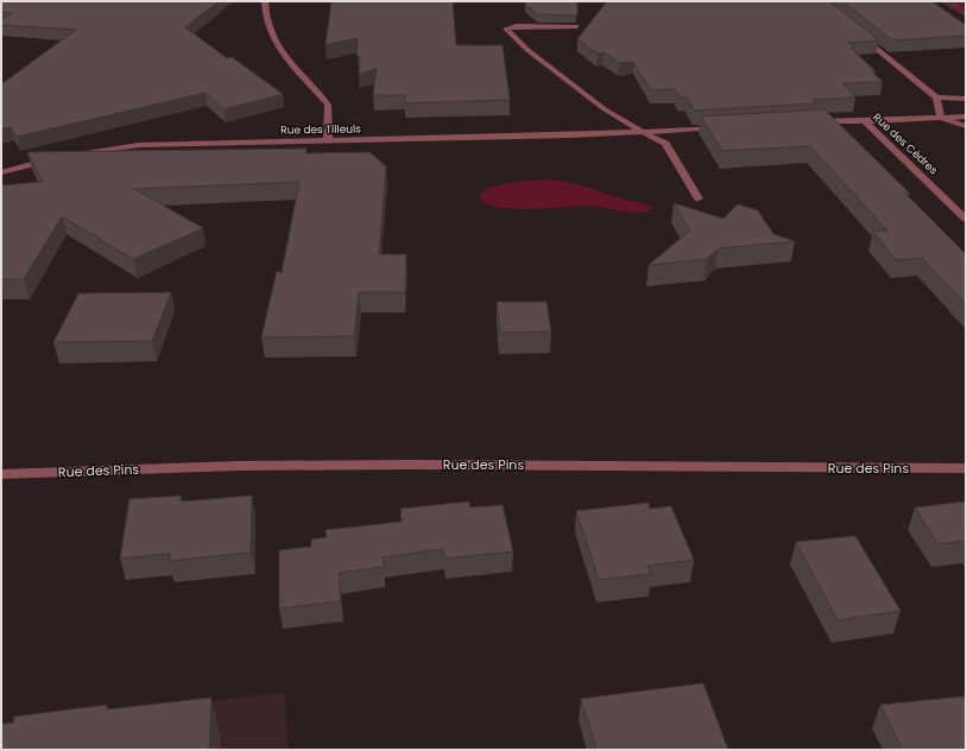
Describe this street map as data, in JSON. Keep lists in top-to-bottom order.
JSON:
{
  "streets": {
    "street": ["Rue des Tilleuls", "Rue des Cèdres", "Rue des Pins"]
  }
}
